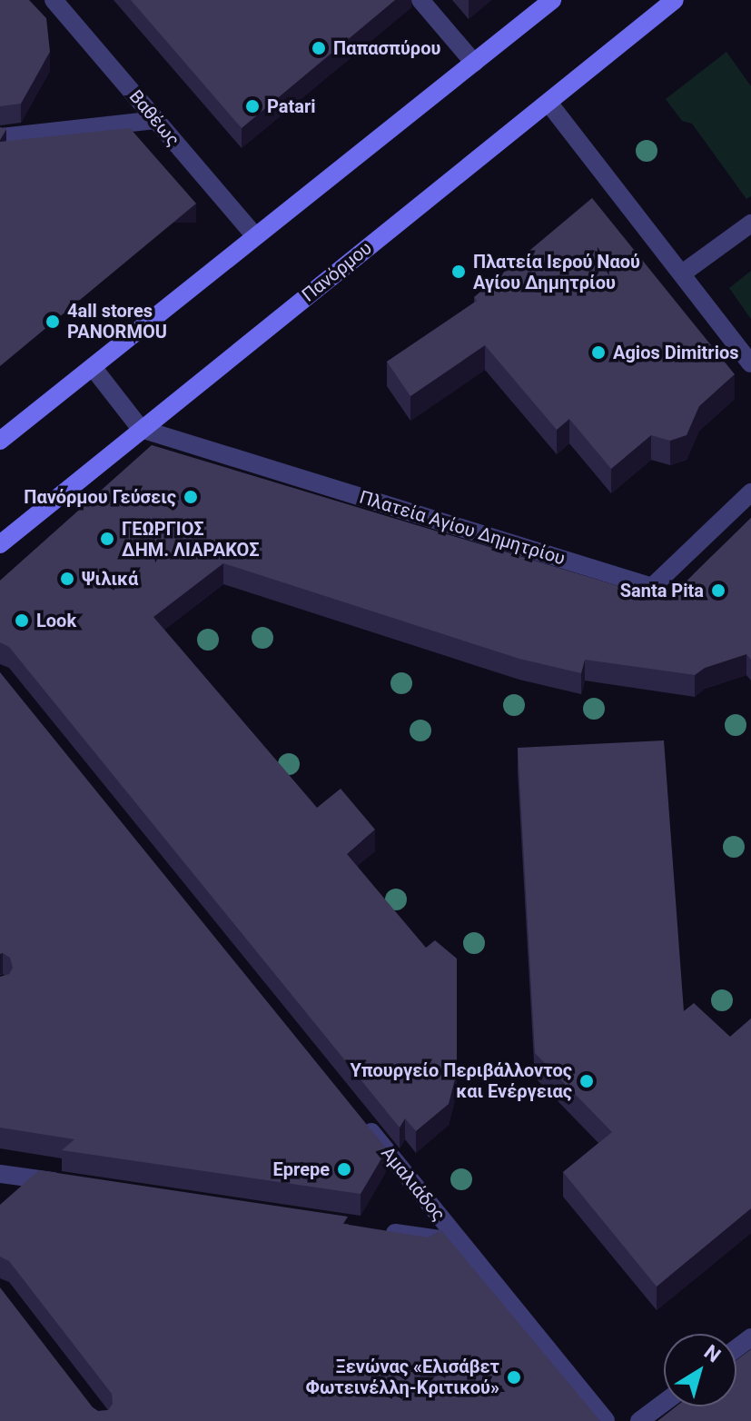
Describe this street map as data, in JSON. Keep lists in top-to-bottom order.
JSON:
{
  "streets": {
    "street": [
      "Βαθέως",
      "Πανόρμου",
      "Πλατεία Αγίου Δημητρίου",
      "Αμαλιάδος"
    ]
  },
  "crossings": [
    ["Πανόρμου", "Πλατεία Αγίου Δημητρίου"]
  ],
  "places": [
    "Παπασπύρου",
    "Patari",
    "Πλατεία Ιερού Ναού Αγίου Δημητρίου",
    "4all stores PANORMOU",
    "Agios Dimitrios",
    "Πανόρμου Γεύσεις",
    "ΓΕΩΡΓΙΟΣ ΔΗΜ. ΛΙΑΡΑΚΟΣ",
    "Ψιλικά",
    "Santa Pita",
    "Look",
    "Υπουργείο Περιβάλλοντος και Ενέργειας",
    "Eprepe",
    "Ξενώνας «Ελισάβετ Φωτεινέλλη-Κριτικού»"
  ],
  "north": "top right"
}
